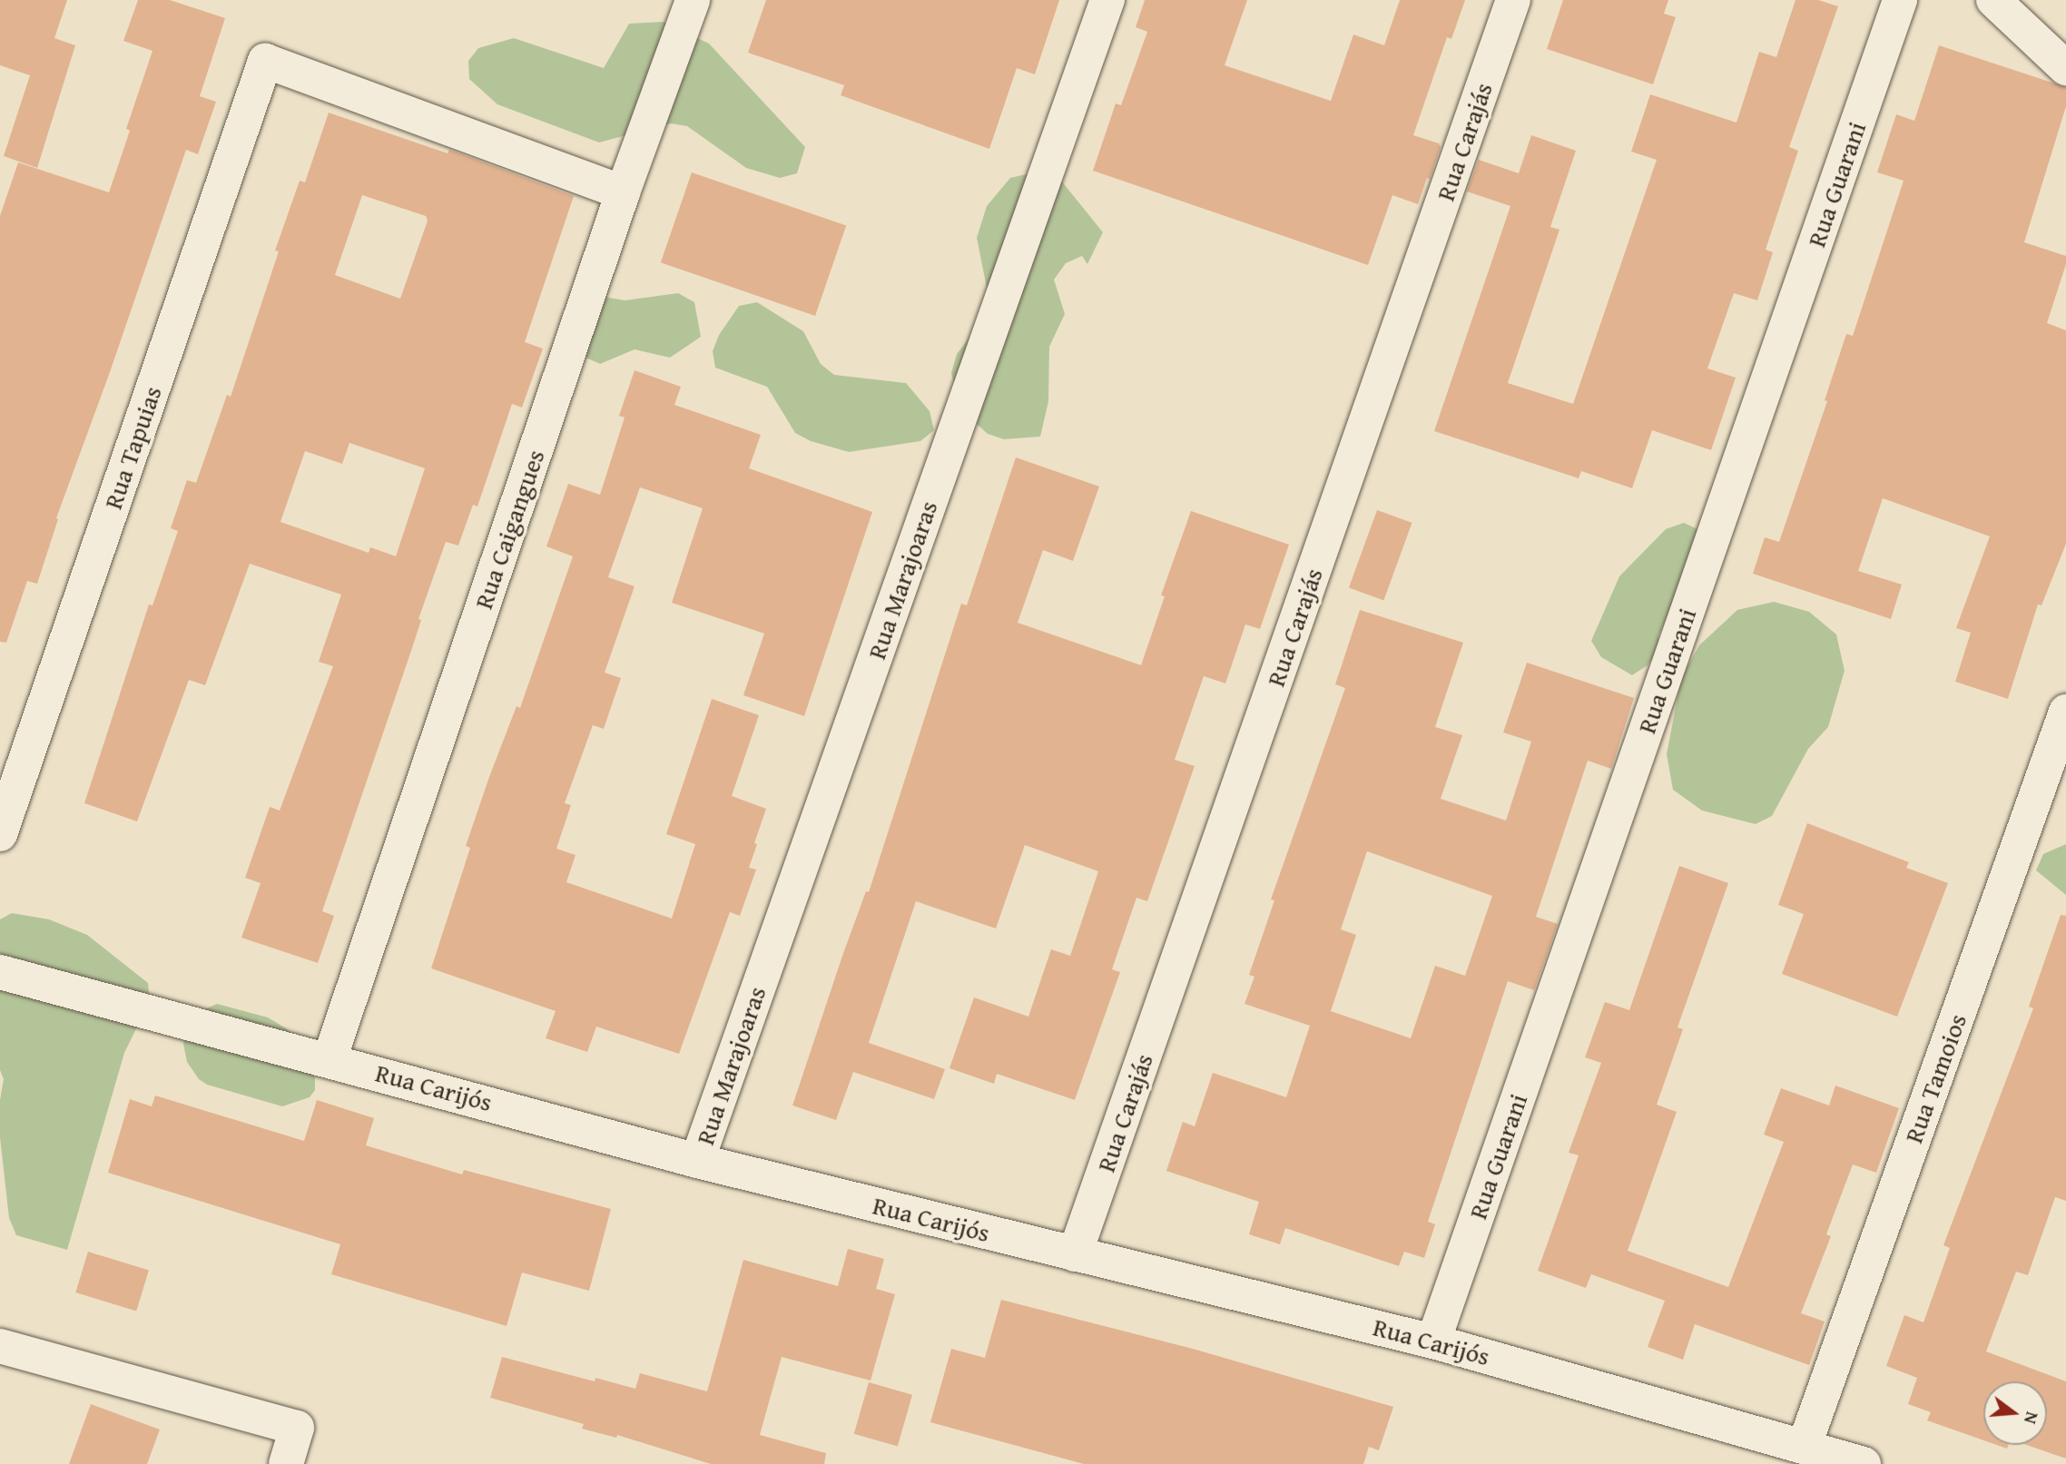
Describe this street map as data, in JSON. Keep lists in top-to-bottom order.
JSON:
{
  "streets": {
    "street": [
      "Rua Carajás",
      "Rua Guarani",
      "Rua Tapuias",
      "Rua Caigangues",
      "Rua Marajoaras",
      "Rua Tamoios",
      "Rua Carijós"
    ]
  },
  "crossings": [
    ["Rua Carajás", "Rua Carijós"],
    ["Rua Guarani", "Rua Carijós"],
    ["Rua Tapuias", "Rua Caigangues"],
    ["Rua Caigangues", "Rua Carijós"],
    ["Rua Marajoaras", "Rua Carijós"],
    ["Rua Tamoios", "Rua Carijós"]
  ],
  "north": "right"
}
